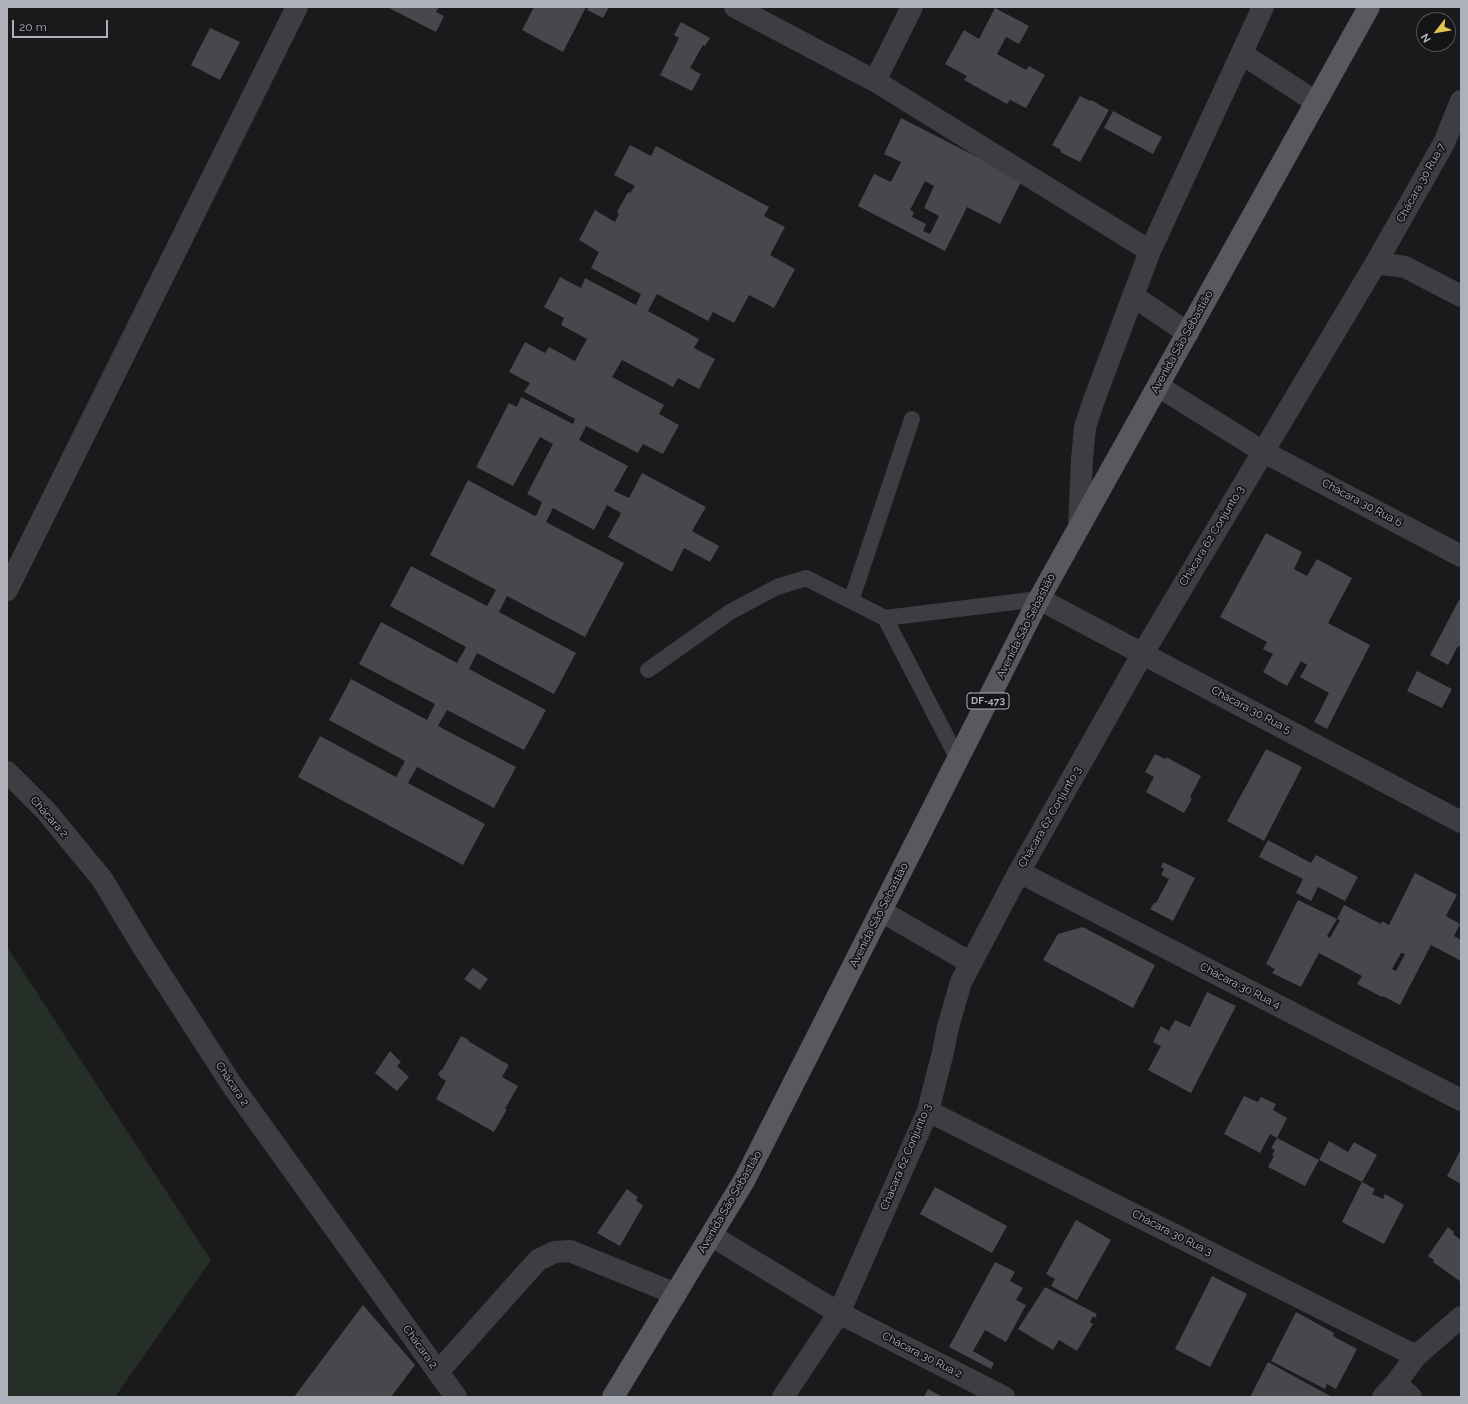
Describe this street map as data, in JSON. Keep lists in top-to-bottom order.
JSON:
{
  "streets": {
    "main road": ["Avenida São Sebastião", "DF-473"],
    "street": [
      "Chácara 30 Rua 7",
      "Chácara 30 Rua 6",
      "Chácara 62 Conjunto 3",
      "Chácara 30 Rua 5",
      "Chácara 2",
      "Chácara 30 Rua 4",
      "Chácara 30 Rua 3",
      "Chácara 30 Rua 2"
    ]
  },
  "crossings": [
    ["Chácara 30 Rua 7", "Chácara 62 Conjunto 3"],
    ["Avenida São Sebastião", "Chácara 30 Rua 6"],
    ["Avenida São Sebastião", "Chácara 30 Rua 5"],
    ["Avenida São Sebastião", "Chácara 30 Rua 2"],
    ["Chácara 30 Rua 6", "Chácara 62 Conjunto 3"],
    ["Chácara 62 Conjunto 3", "Chácara 30 Rua 5"],
    ["Chácara 62 Conjunto 3", "Chácara 30 Rua 4"],
    ["Chácara 62 Conjunto 3", "Chácara 30 Rua 3"],
    ["Chácara 62 Conjunto 3", "Chácara 30 Rua 2"]
  ],
  "scale_bar": "20 m",
  "north": "bottom left"
}
